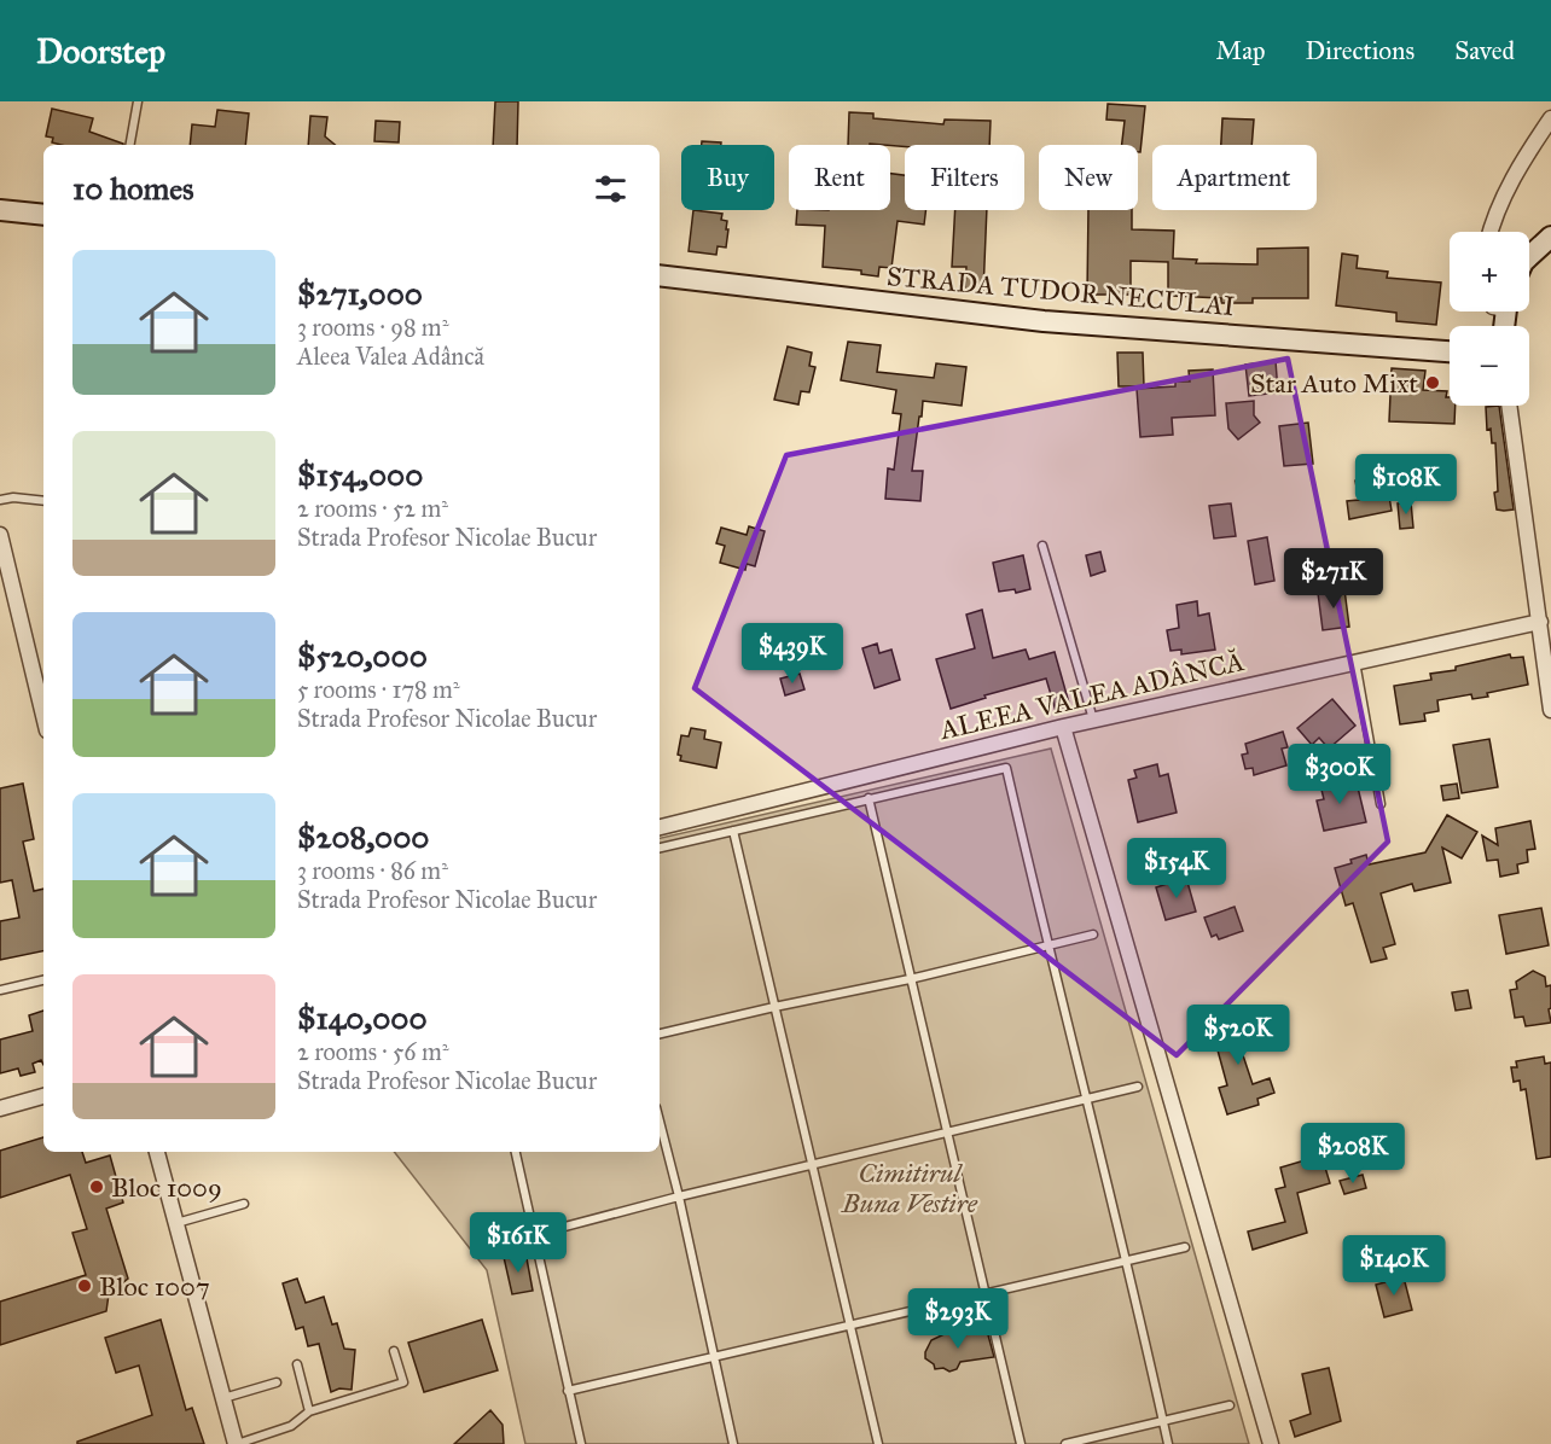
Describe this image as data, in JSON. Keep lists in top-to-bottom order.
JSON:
{
  "streets": {
    "street": ["STRADA TUDOR NECULAI", "ALEEA VALEA ADÂNCĂ"]
  },
  "parks": ["Cimitirul Buna Vestire"],
  "places": ["Star Auto Mixt", "Bloc 1009", "Bloc 1007"],
  "page": {
    "header": "Doorstep",
    "nav": ["Map", "Directions", "Saved"],
    "chip": [
      "Buy",
      "Rent",
      "Filters",
      "New",
      "Apartment"
    ],
    "heading": "10 homes",
    "map_buttons": ["+", "−"],
    "list": [
      {
        "name": "$271,000",
        "note": "3 rooms · 98 m² · Aleea Valea Adâncă"
      },
      {
        "name": "$154,000",
        "note": "2 rooms · 52 m² · Strada Profesor Nicolae Bucur"
      },
      {
        "name": "$520,000",
        "note": "5 rooms · 178 m² · Strada Profesor Nicolae Bucur"
      },
      {
        "name": "$208,000",
        "note": "3 rooms · 86 m² · Strada Profesor Nicolae Bucur"
      },
      {
        "name": "$140,000",
        "note": "2 rooms · 56 m² · Strada Profesor Nicolae Bucur"
      }
    ],
    "price": [
      "$108K",
      "$271K",
      "$439K",
      "$300K",
      "$154K",
      "$520K",
      "$208K",
      "$161K",
      "$140K",
      "$293K"
    ]
  }
}
